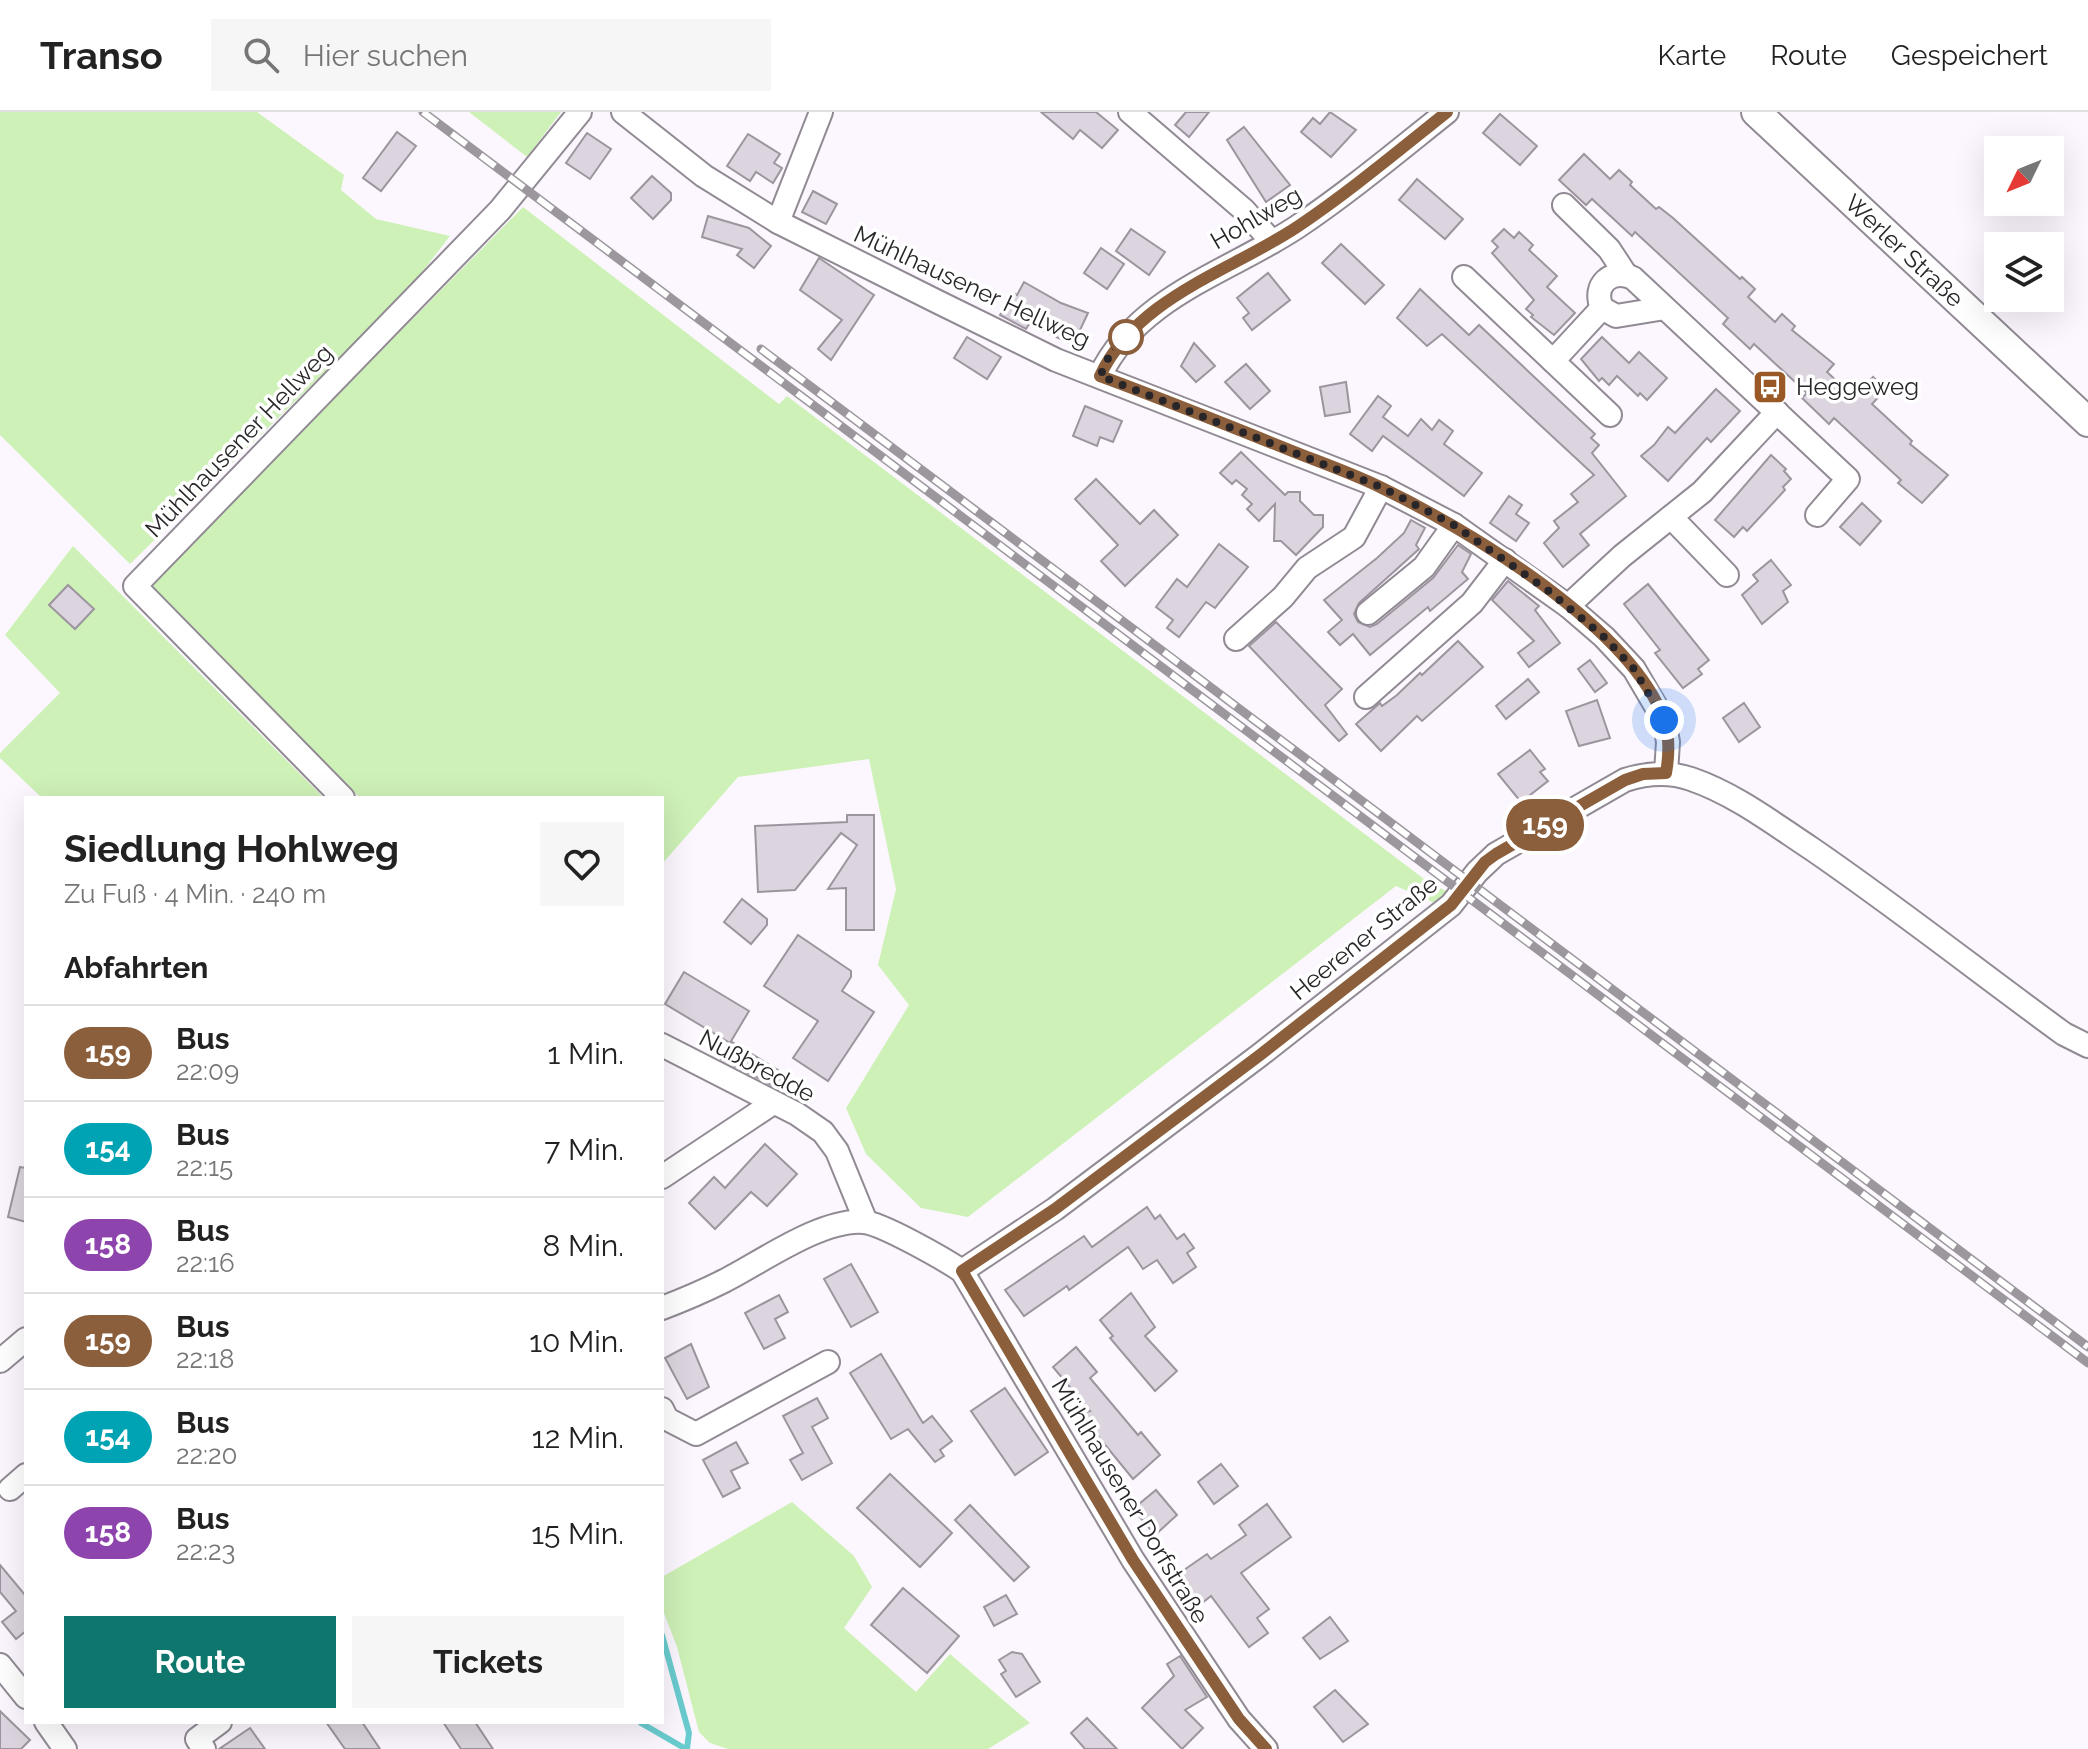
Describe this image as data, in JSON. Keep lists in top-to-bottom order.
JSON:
{
  "streets": {
    "main road": ["Werler Straße"],
    "street": [
      "Hohlweg",
      "Mühlhausener Hellweg",
      "Heerener Straße",
      "Nußbredde",
      "Mühlhausener Dorfstraße"
    ]
  },
  "crossings": [
    ["Hohlweg", "Mühlhausener Hellweg"],
    ["Mühlhausener Hellweg", "Heerener Straße"],
    ["Heerener Straße", "Mühlhausener Dorfstraße"]
  ],
  "places": {
    "bus stop": ["Heggeweg"]
  },
  "lines": ["bus line 159"],
  "north": "bottom left",
  "page": {
    "header": "Transo",
    "search": "Hier suchen",
    "nav": ["Karte", "Route", "Gespeichert"],
    "on_map": "159",
    "heading": [
      ["Siedlung Hohlweg", "Zu Fuß · 4 Min. · 240 m"],
      "Abfahrten"
    ],
    "list": [
      {
        "mark": "159",
        "name": "Bus",
        "note": "22:09",
        "value": "1 Min."
      },
      {
        "mark": "154",
        "name": "Bus",
        "note": "22:15",
        "value": "7 Min."
      },
      {
        "mark": "158",
        "name": "Bus",
        "note": "22:16",
        "value": "8 Min."
      },
      {
        "mark": "159",
        "name": "Bus",
        "note": "22:18",
        "value": "10 Min."
      },
      {
        "mark": "154",
        "name": "Bus",
        "note": "22:20",
        "value": "12 Min."
      },
      {
        "mark": "158",
        "name": "Bus",
        "note": "22:23",
        "value": "15 Min."
      }
    ],
    "buttons": ["Route", "Tickets"]
  }
}
